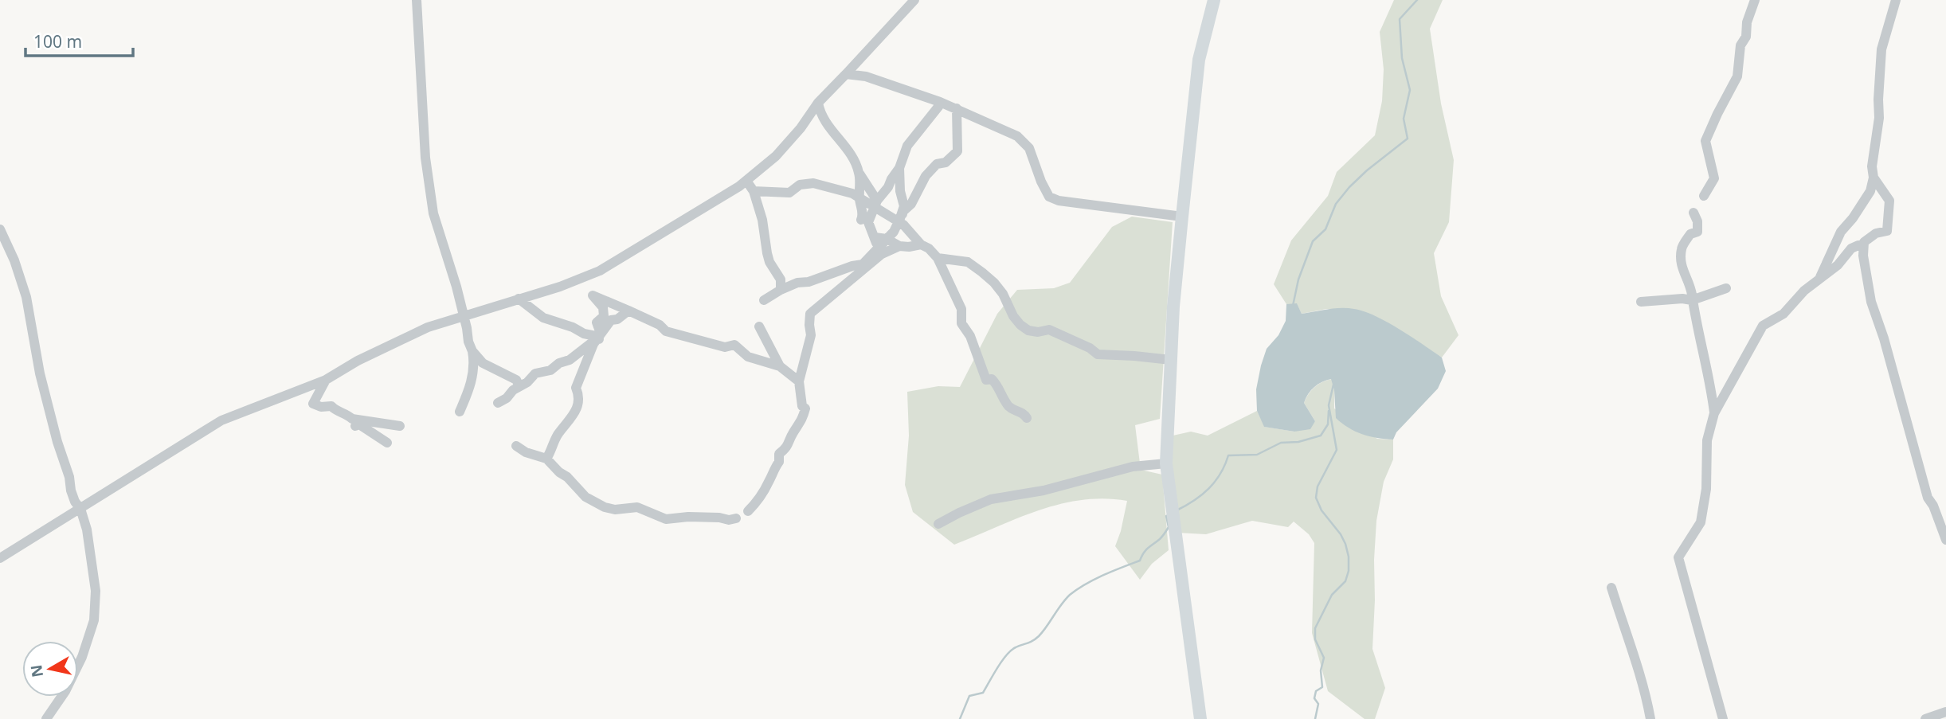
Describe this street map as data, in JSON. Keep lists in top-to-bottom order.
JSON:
{
  "scale_bar": "100 m",
  "north": "left"
}
